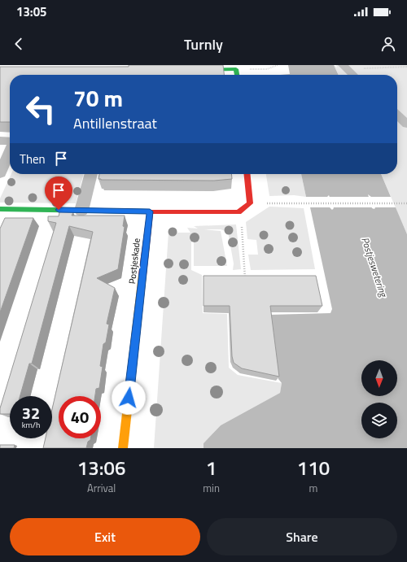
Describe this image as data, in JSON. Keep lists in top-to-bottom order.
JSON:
{
  "streets": {
    "street": ["Postjeskade"]
  },
  "water": ["Postjeswetering"],
  "north": "bottom",
  "page": {
    "status": "13:05",
    "header": "Turnly",
    "turn": ["70 m", "Antillenstraat"],
    "then": "Then",
    "speed": "32 km/h",
    "limit": "40",
    "eta": [
      "13:06",
      "Arrival",
      "1",
      "min",
      "110",
      "m"
    ],
    "buttons": ["Exit", "Share"]
  }
}
